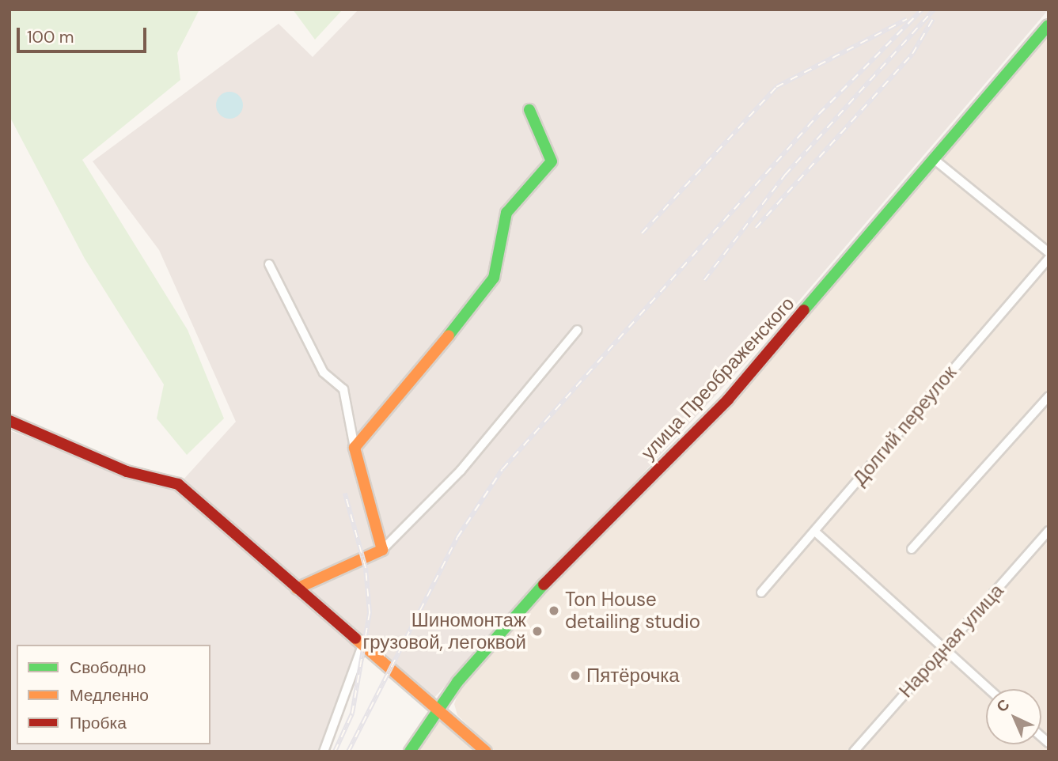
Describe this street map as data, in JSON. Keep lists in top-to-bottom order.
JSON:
{
  "streets": {
    "street": ["улица Преображенского", "Долгий переулок", "Народная улица"]
  },
  "places": ["Ton House detailing studio", "Шиномонтаж грузовой, легоквой", "Пятёрочка"],
  "legend": ["Свободно", "Медленно", "Пробка"],
  "scale_bar": "100 m",
  "north": "top left"
}
